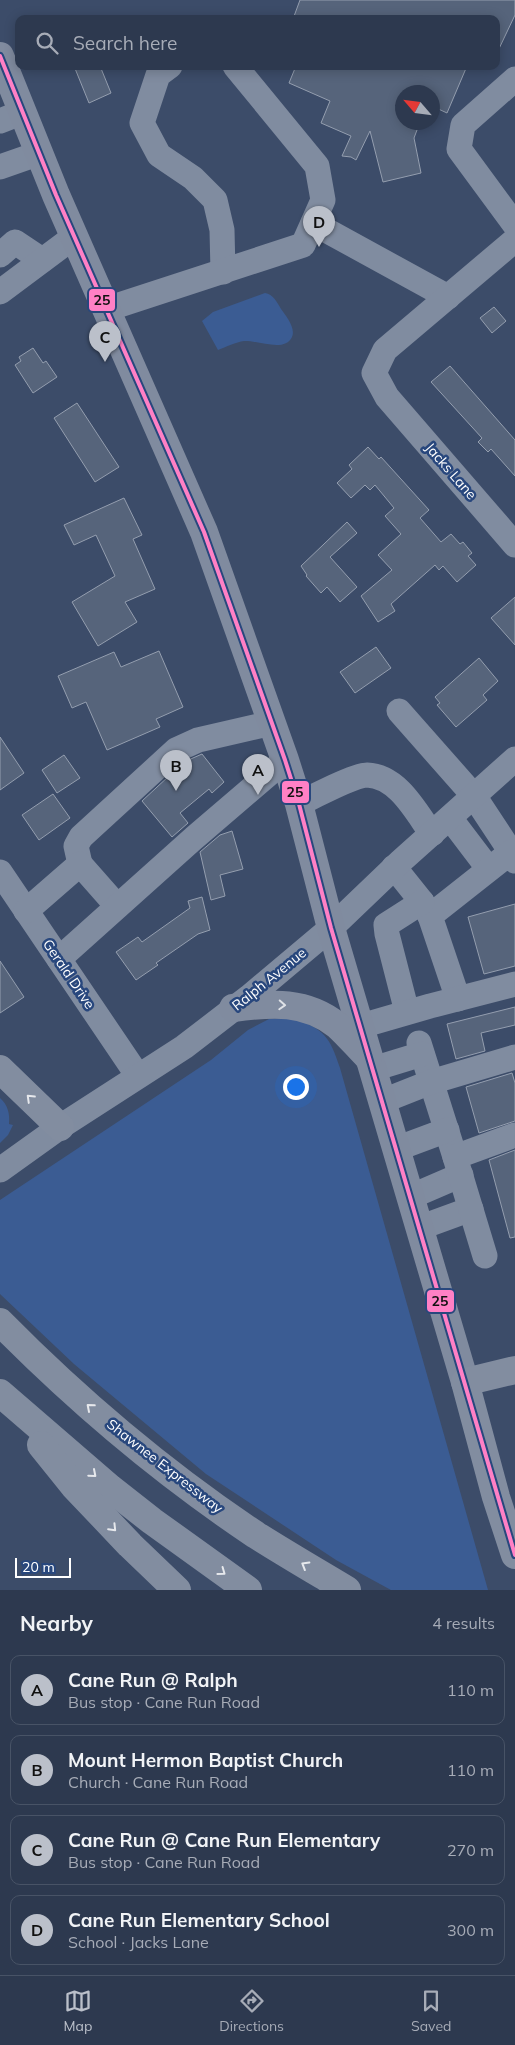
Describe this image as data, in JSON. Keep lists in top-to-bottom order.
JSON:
{
  "streets": {
    "highway": ["Shawnee Expressway"],
    "street": ["Jacks Lane", "Gerald Drive", "Ralph Avenue"]
  },
  "crossings": [
    ["Gerald Drive", "Ralph Avenue"]
  ],
  "lines": ["transit line 25"],
  "scale_bar": "20 m",
  "north": "top left",
  "page": {
    "search": "Search here",
    "pins": [
      "D",
      "C",
      "B",
      "A"
    ],
    "scale": "20 m",
    "heading": ["Nearby", "4 results"],
    "list": [
      {
        "mark": "A",
        "name": "Cane Run @ Ralph",
        "note": "Bus stop · Cane Run Road",
        "value": "110 m"
      },
      {
        "mark": "B",
        "name": "Mount Hermon Baptist Church",
        "note": "Church · Cane Run Road",
        "value": "110 m"
      },
      {
        "mark": "C",
        "name": "Cane Run @ Cane Run Elementary",
        "note": "Bus stop · Cane Run Road",
        "value": "270 m"
      },
      {
        "mark": "D",
        "name": "Cane Run Elementary School",
        "note": "School · Jacks Lane",
        "value": "300 m"
      }
    ],
    "nav": ["Map", "Directions", "Saved"]
  }
}
